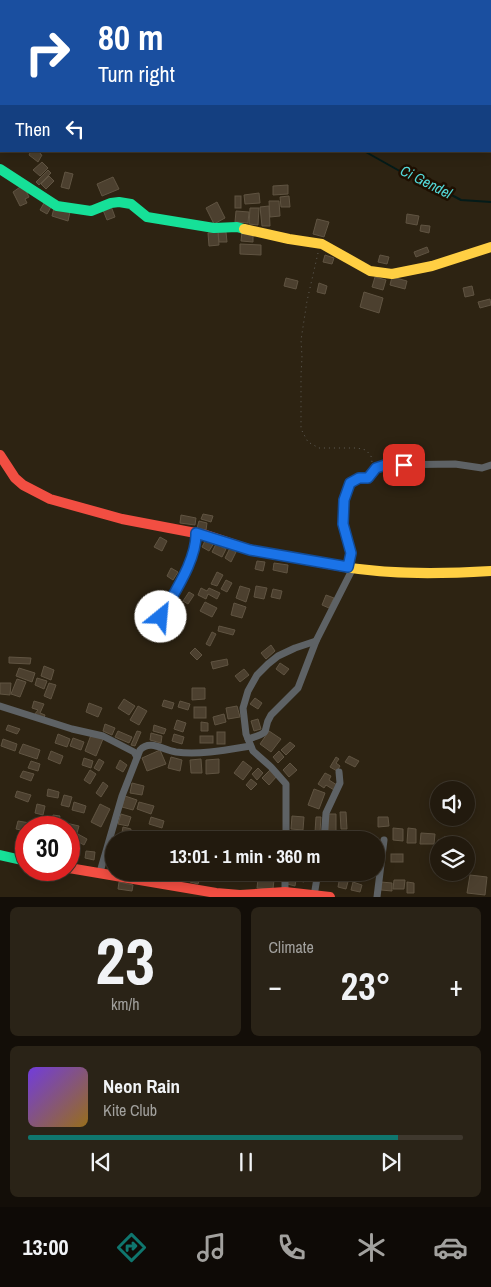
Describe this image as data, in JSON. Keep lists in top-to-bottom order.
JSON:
{
  "water": ["Ci Gendel"],
  "page": {
    "turn": ["80 m", "Turn right"],
    "then": "Then",
    "limit": "30",
    "trip": "13:01 · 1 min · 360 m",
    "tile": [
      ["23", "km/h"],
      "Climate"
    ],
    "heat": ["−", "23°", "+"],
    "song": ["Neon Rain", "Kite Club"],
    "tabs": "13:00"
  }
}
